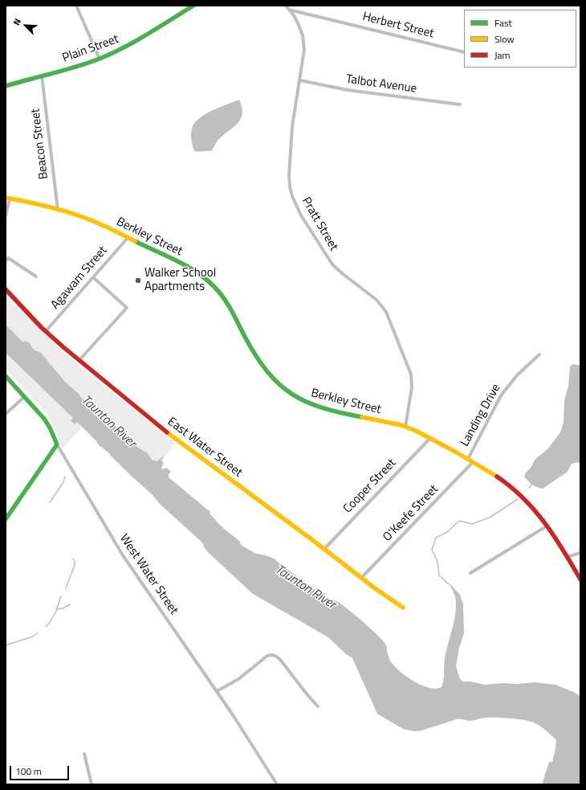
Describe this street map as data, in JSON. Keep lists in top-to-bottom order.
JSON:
{
  "streets": {
    "main road": [
      "Plain Street",
      "Berkley Street",
      "East Water Street",
      "West Water Street"
    ],
    "street": [
      "Herbert Street",
      "Talbot Avenue",
      "Beacon Street",
      "Pratt Street",
      "Agawam Street",
      "Landing Drive",
      "Cooper Street",
      "O'Keefe Street"
    ]
  },
  "crossings": [
    ["Herbert Street", "Pratt Street"],
    ["Plain Street", "Beacon Street"],
    ["Talbot Avenue", "Pratt Street"],
    ["Beacon Street", "Berkley Street"],
    ["Pratt Street", "Berkley Street"],
    ["Berkley Street", "Agawam Street"],
    ["Berkley Street", "Landing Drive"],
    ["Berkley Street", "Cooper Street"],
    ["Berkley Street", "O'Keefe Street"],
    ["Agawam Street", "East Water Street"],
    ["East Water Street", "Cooper Street"],
    ["East Water Street", "O'Keefe Street"]
  ],
  "water": ["Taunton River"],
  "places": ["Walker School Apartments"],
  "legend": ["Fast", "Slow", "Jam"],
  "scale_bar": "100 m",
  "north": "top left"
}
